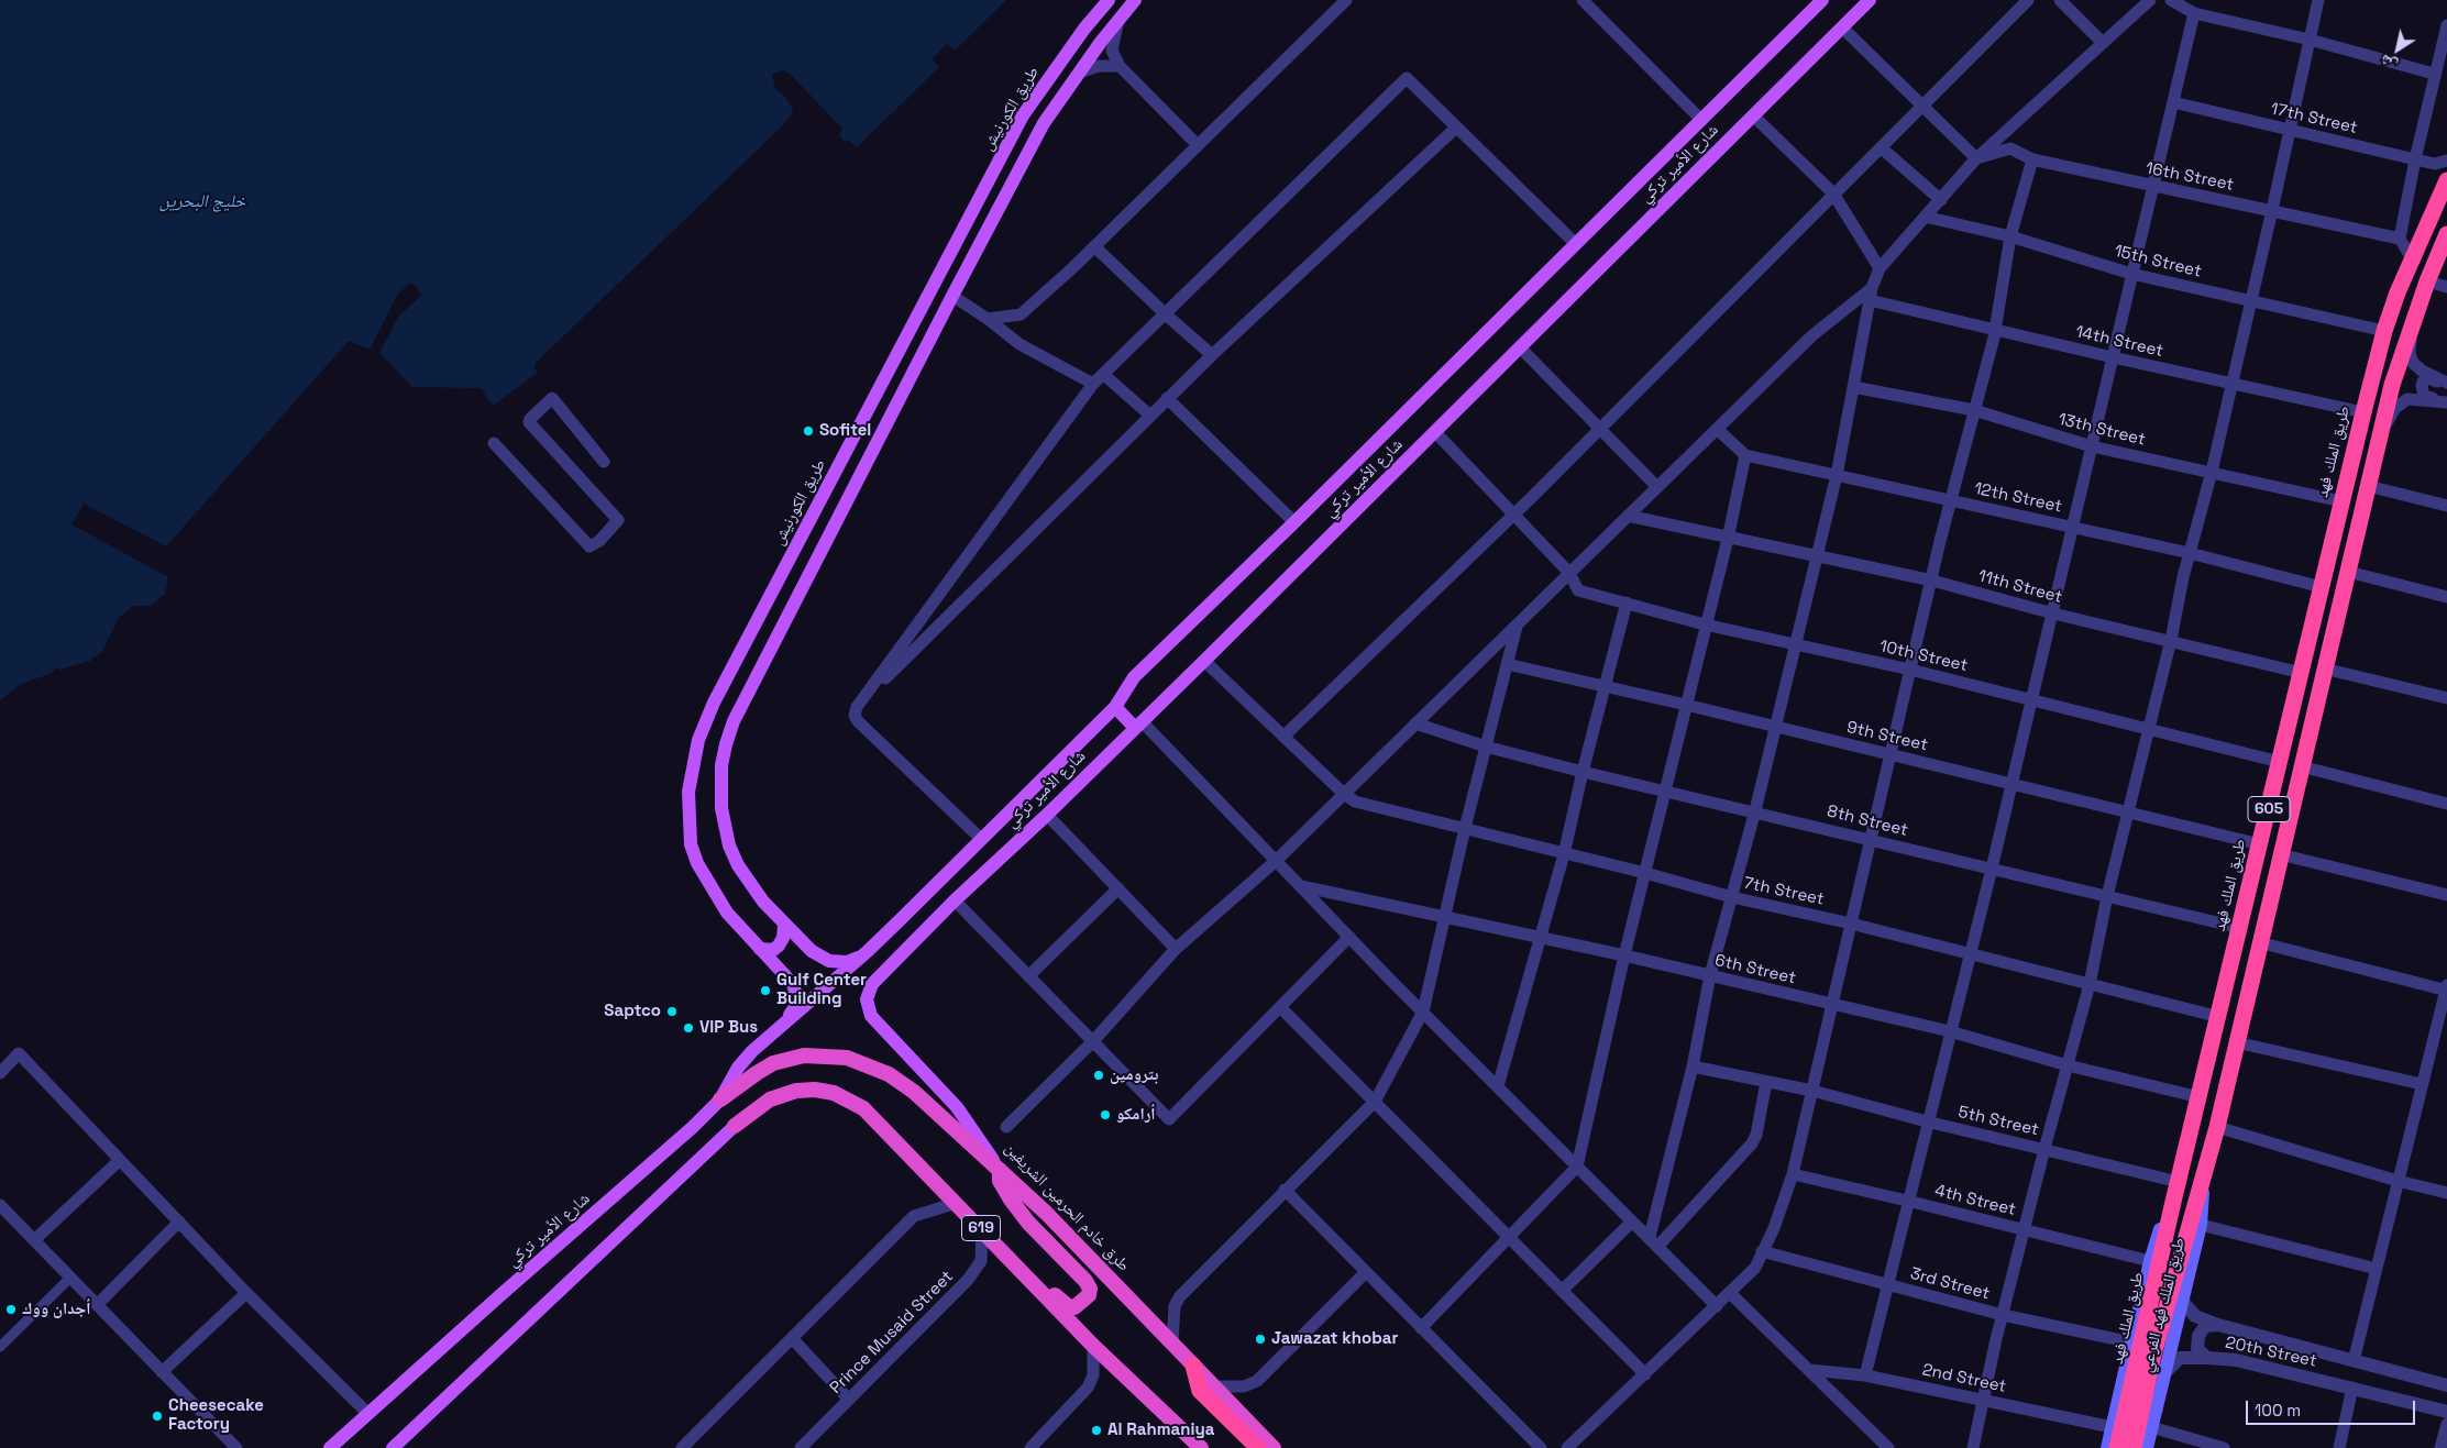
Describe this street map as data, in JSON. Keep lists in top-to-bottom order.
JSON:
{
  "streets": {
    "highway": [
      "طريق الملك فهد",
      "605",
      "طرق خادم الحرمين الشريفين",
      "619"
    ],
    "main road": ["طريق الكورنيش", "شارع الأمير تركي", "طريق الملك فهد الفرعي"],
    "street": [
      "17th Street",
      "16th Street",
      "15th Street",
      "14th Street",
      "13th Street",
      "12th Street",
      "11th Street",
      "10th Street",
      "9th Street",
      "8th Street",
      "7th Street",
      "6th Street",
      "5th Street",
      "4th Street",
      "3rd Street",
      "Prince Musaid Street",
      "20th Street",
      "2nd Street"
    ]
  },
  "crossings": [
    ["طريق الكورنيش", "شارع الأمير تركي"],
    ["شارع الأمير تركي", "10th Street"],
    ["شارع الأمير تركي", "7th Street"],
    ["شارع الأمير تركي", "طرق خادم الحرمين الشريفين"],
    ["15th Street", "طريق الملك فهد"],
    ["14th Street", "طريق الملك فهد"],
    ["13th Street", "طريق الملك فهد"],
    ["طريق الملك فهد", "12th Street"],
    ["طريق الملك فهد", "11th Street"],
    ["طريق الملك فهد", "10th Street"],
    ["طريق الملك فهد", "9th Street"],
    ["طريق الملك فهد", "8th Street"],
    ["طريق الملك فهد", "7th Street"],
    ["طريق الملك فهد", "6th Street"],
    ["طريق الملك فهد", "5th Street"],
    ["طريق الملك فهد", "طريق الملك فهد الفرعي"],
    ["4th Street", "طريق الملك فهد الفرعي"],
    ["619", "Prince Musaid Street"],
    ["3rd Street", "طريق الملك فهد الفرعي"],
    ["طريق الملك فهد الفرعي", "2nd Street"]
  ],
  "water": ["خليج البحرين"],
  "places": [
    "Sofitel",
    "Gulf Center Building",
    "Saptco",
    "VIP Bus",
    "بترومين",
    "أرامكو",
    "أجدان ووك",
    "Jawazat khobar",
    "Cheesecake Factory",
    "Al Rahmaniya"
  ],
  "scale_bar": "100 m",
  "north": "bottom left"
}
